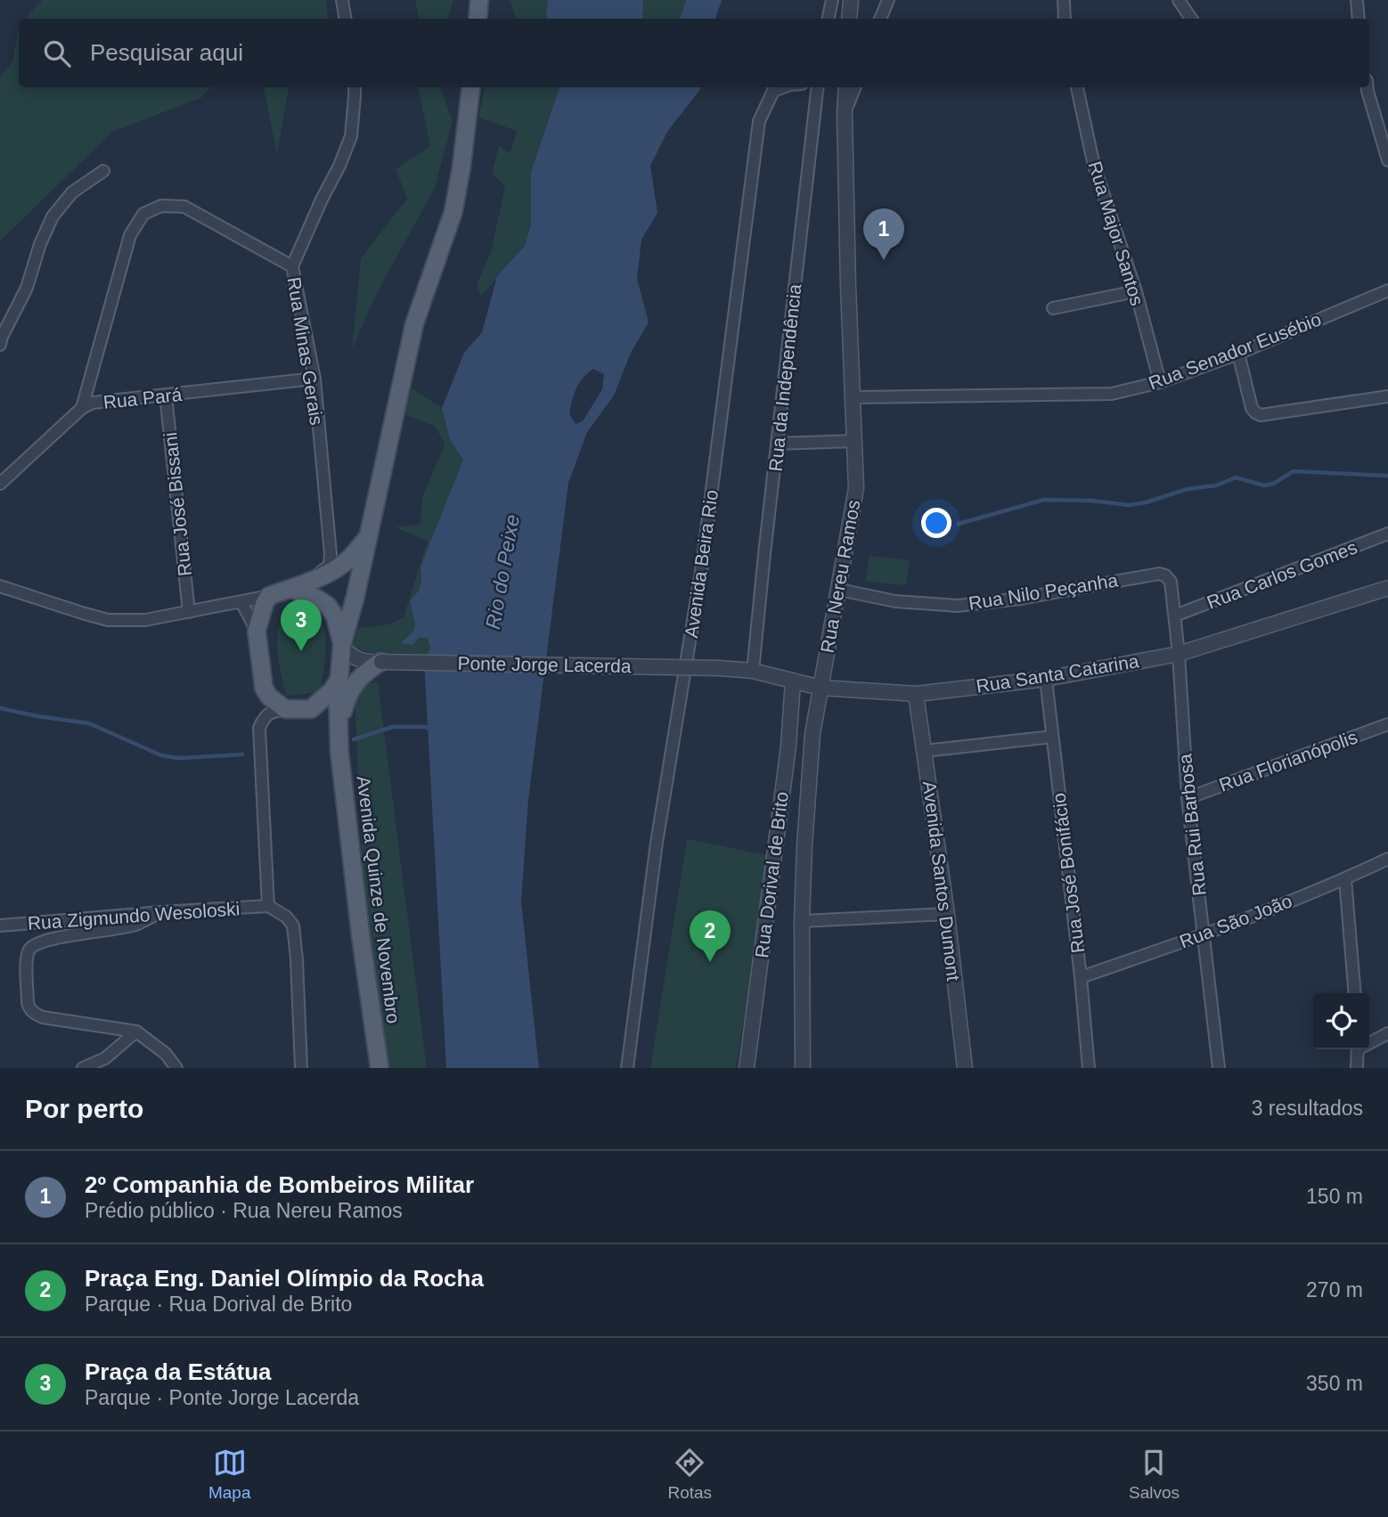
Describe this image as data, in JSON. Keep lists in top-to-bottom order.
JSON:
{
  "streets": {
    "main road": ["Avenida Quinze de Novembro"],
    "street": [
      "Rua Major Santos",
      "Rua Minas Gerais",
      "Rua Senador Eusébio",
      "Rua da Independência",
      "Rua Pará",
      "Rua José Bissani",
      "Avenida Beira Rio",
      "Rua Carlos Gomes",
      "Rua Nereu Ramos",
      "Rua Nilo Peçanha",
      "Ponte Jorge Lacerda",
      "Rua Santa Catarina",
      "Rua Florianópolis",
      "Rua Rui Barbosa",
      "Rua José Bonifácio",
      "Rua Dorival de Brito",
      "Avenida Santos Dumont",
      "Rua Zigmundo Wesoloski",
      "Rua São João"
    ]
  },
  "crossings": [
    ["Rua Major Santos", "Rua Senador Eusébio"],
    ["Rua Minas Gerais", "Rua Pará"],
    ["Rua Senador Eusébio", "Rua Nereu Ramos"],
    ["Rua da Independência", "Rua Santa Catarina"],
    ["Rua Pará", "Rua José Bissani"],
    ["Rua Carlos Gomes", "Rua Rui Barbosa"],
    ["Rua Nereu Ramos", "Rua Nilo Peçanha"],
    ["Rua Nereu Ramos", "Rua Santa Catarina"],
    ["Rua Nilo Peçanha", "Rua Rui Barbosa"],
    ["Ponte Jorge Lacerda", "Rua Santa Catarina"],
    ["Ponte Jorge Lacerda", "Avenida Quinze de Novembro"],
    ["Rua Santa Catarina", "Rua Rui Barbosa"],
    ["Rua Santa Catarina", "Rua José Bonifácio"],
    ["Rua Santa Catarina", "Rua Dorival de Brito"],
    ["Rua Santa Catarina", "Avenida Santos Dumont"],
    ["Rua Florianópolis", "Rua Rui Barbosa"],
    ["Rua Rui Barbosa", "Rua São João"],
    ["Rua José Bonifácio", "Rua São João"]
  ],
  "water": ["Rio do Peixe"],
  "page": {
    "search": "Pesquisar aqui",
    "pins": ["1", "3", "2"],
    "heading": ["Por perto", "3 resultados"],
    "list": [
      {
        "mark": "1",
        "name": "2º Companhia de Bombeiros Militar",
        "note": "Prédio público · Rua Nereu Ramos",
        "value": "150 m"
      },
      {
        "mark": "2",
        "name": "Praça Eng. Daniel Olímpio da Rocha",
        "note": "Parque · Rua Dorival de Brito",
        "value": "270 m"
      },
      {
        "mark": "3",
        "name": "Praça da Estátua",
        "note": "Parque · Ponte Jorge Lacerda",
        "value": "350 m"
      }
    ],
    "nav": ["Mapa", "Rotas", "Salvos"]
  }
}
